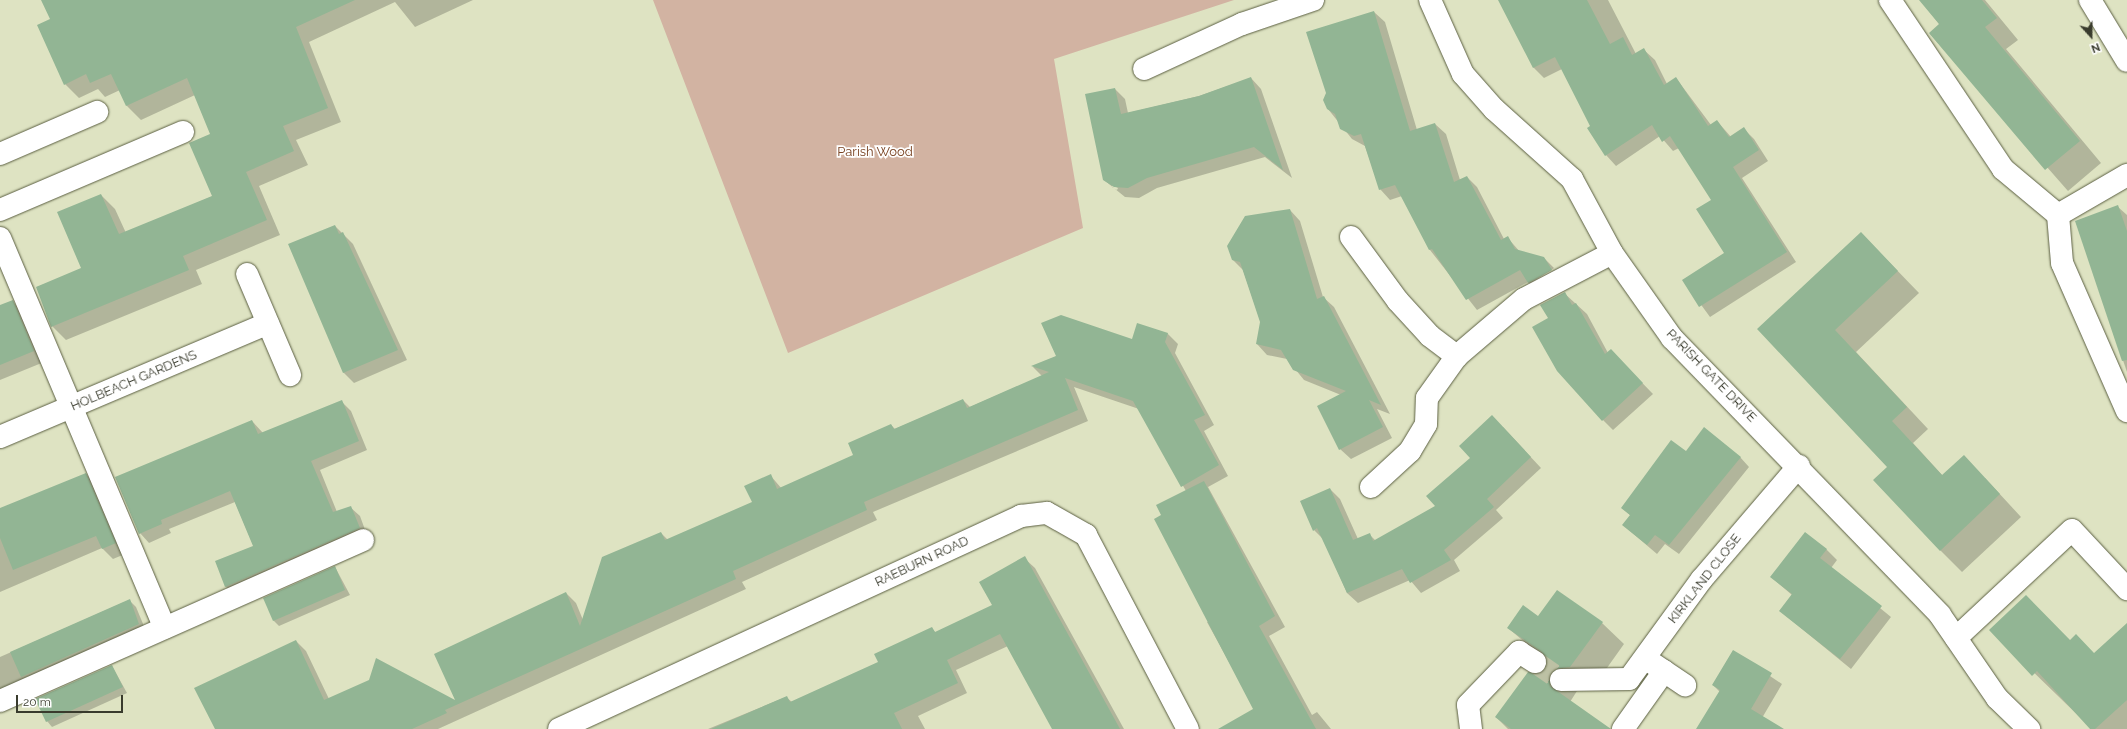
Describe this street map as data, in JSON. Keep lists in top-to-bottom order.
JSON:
{
  "streets": {
    "street": [
      "PARISH GATE DRIVE",
      "HOLBEACH GARDENS",
      "RAEBURN ROAD",
      "KIRKLAND CLOSE"
    ]
  },
  "crossings": [
    ["PARISH GATE DRIVE", "KIRKLAND CLOSE"]
  ],
  "parks": ["Parish Wood"],
  "scale_bar": "20 m",
  "north": "bottom"
}
